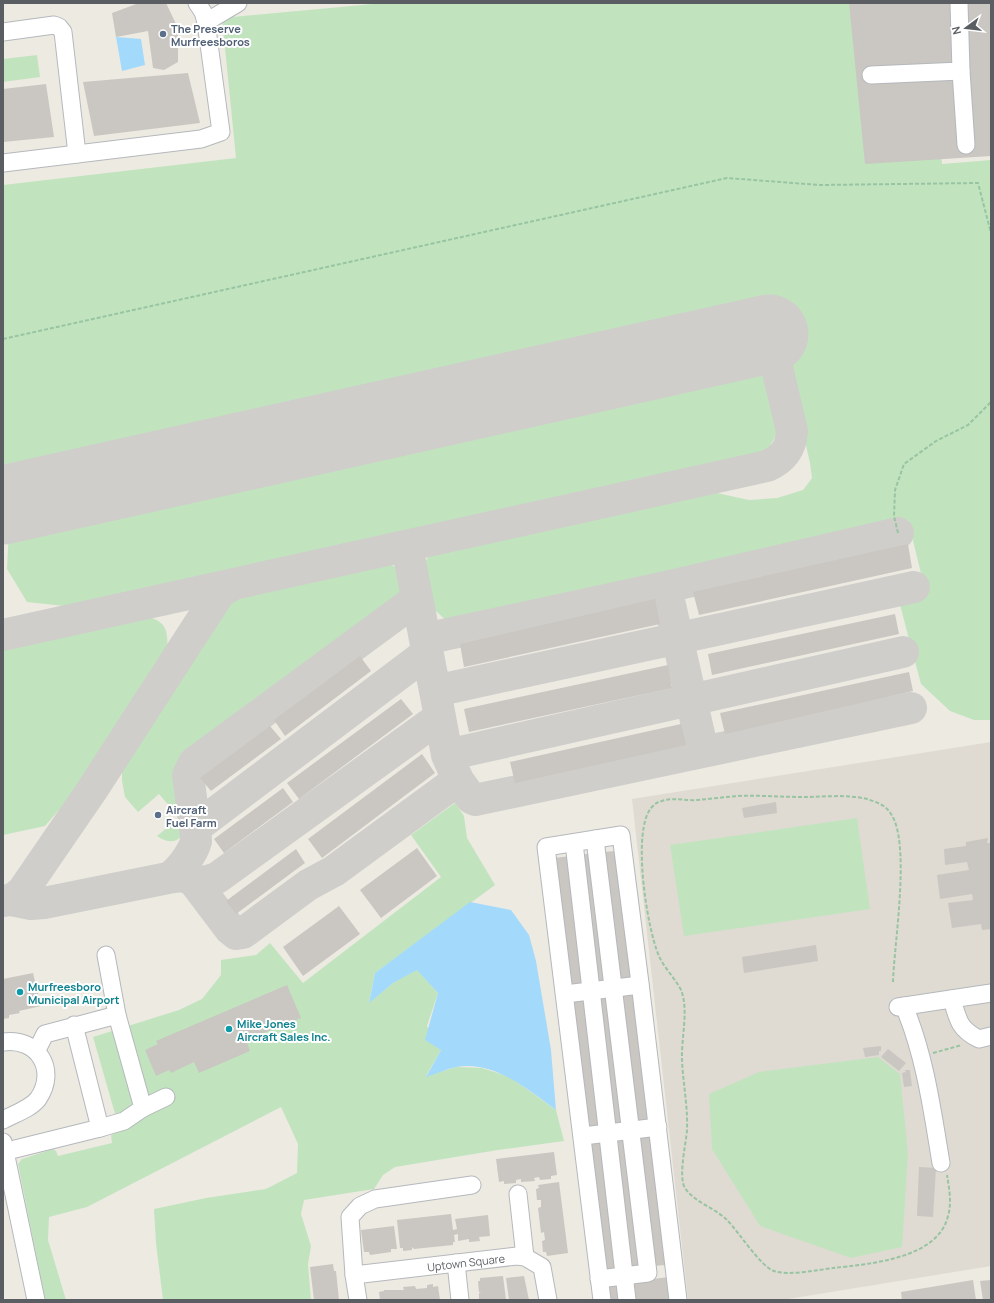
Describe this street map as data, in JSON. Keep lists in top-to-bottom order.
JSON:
{
  "streets": {
    "street": ["Uptown Square"]
  },
  "places": [
    "The Preserve Murfreesboros",
    "Aircraft Fuel Farm",
    "Murfreesboro Municipal Airport",
    "Mike Jones Aircraft Sales Inc."
  ],
  "north": "left"
}
